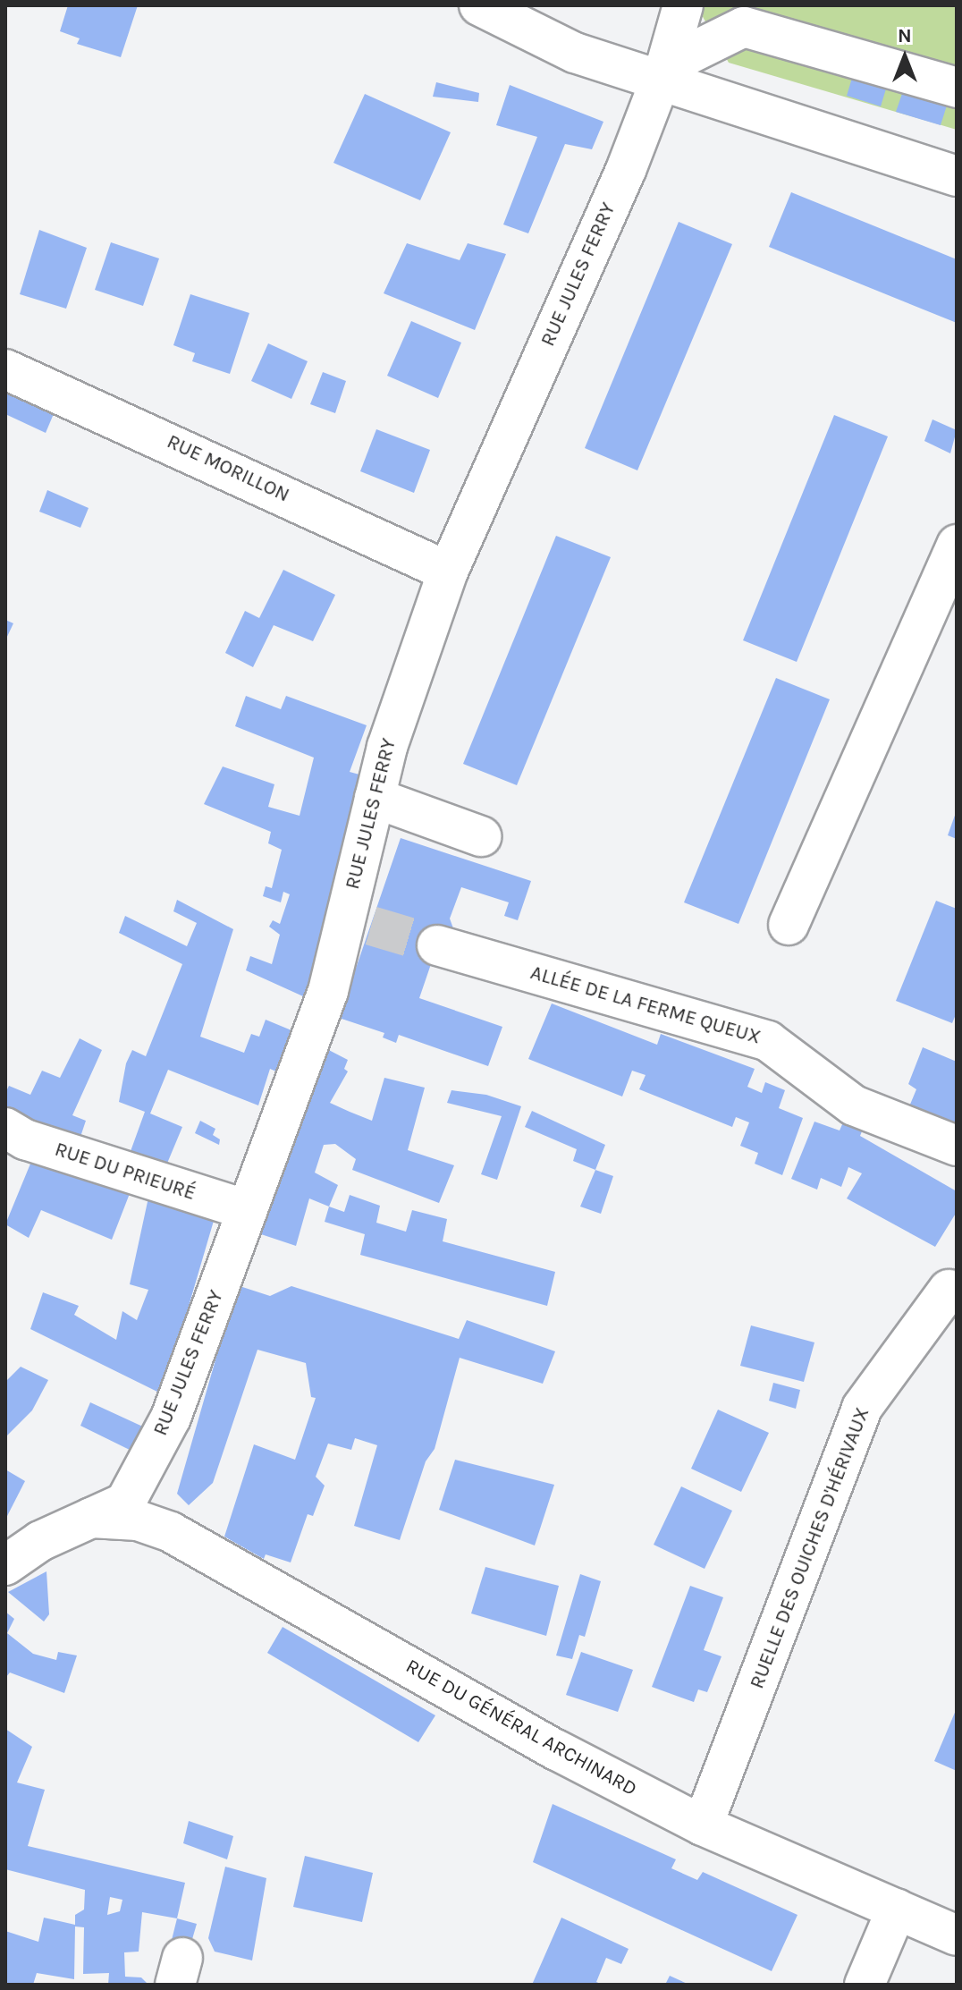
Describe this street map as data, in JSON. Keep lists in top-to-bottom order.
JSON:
{
  "streets": {
    "street": [
      "RUE JULES FERRY",
      "RUE MORILLON",
      "ALLÉE DE LA FERME QUEUX",
      "RUE DU PRIEURÉ",
      "RUELLE DES OUICHES D'HÉRIVAUX",
      "RUE DU GÉNÉRAL ARCHINARD"
    ]
  },
  "crossings": [
    ["RUE JULES FERRY", "RUE MORILLON"],
    ["RUE JULES FERRY", "RUE DU PRIEURÉ"],
    ["RUE JULES FERRY", "RUE DU GÉNÉRAL ARCHINARD"],
    ["RUELLE DES OUICHES D'HÉRIVAUX", "RUE DU GÉNÉRAL ARCHINARD"]
  ],
  "north": "top"
}
